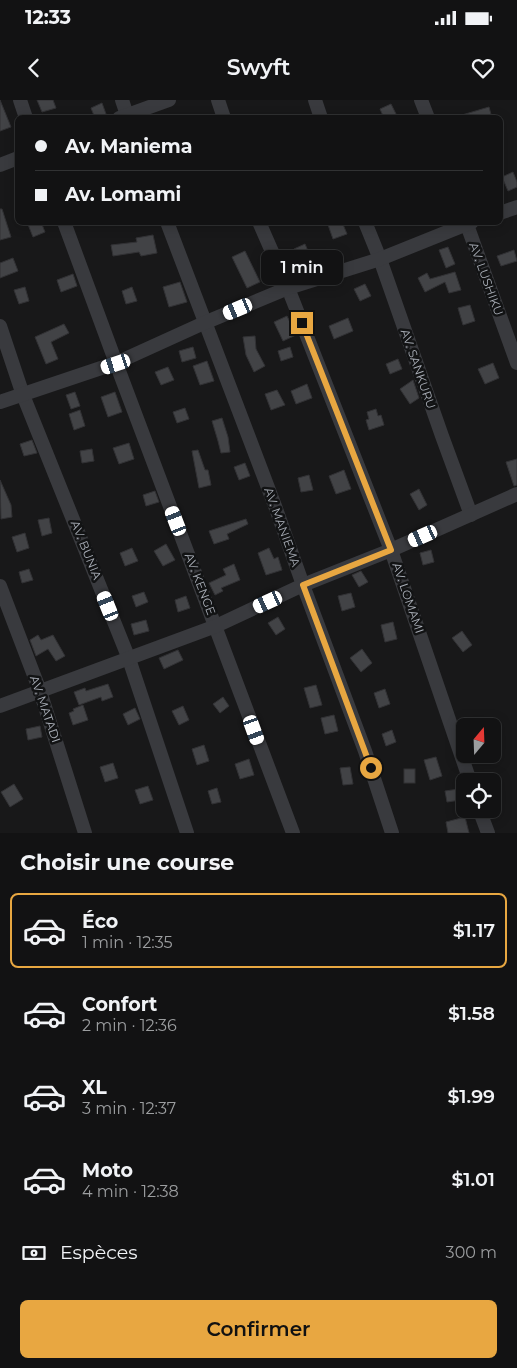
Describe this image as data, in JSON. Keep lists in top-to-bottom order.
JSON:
{
  "streets": {
    "street": [
      "AV. LUSHIKU",
      "AV. SANKURU",
      "AV. MANIEMA",
      "AV. BUNIA",
      "AV. KENGE",
      "AV. LOMAMI",
      "AV. MATADI"
    ]
  },
  "north": "top",
  "page": {
    "status": "12:33",
    "header": "Swyft",
    "banner": ["Av. Maniema", "Av. Lomami"],
    "bubble": "1 min",
    "heading": "Choisir une course",
    "list": [
      {
        "name": "Éco",
        "note": "1 min · 12:35",
        "value": "$1.17"
      },
      {
        "name": "Confort",
        "note": "2 min · 12:36",
        "value": "$1.58"
      },
      {
        "name": "XL",
        "note": "3 min · 12:37",
        "value": "$1.99"
      },
      {
        "name": "Moto",
        "note": "4 min · 12:38",
        "value": "$1.01"
      }
    ],
    "pay": ["Espèces", "300 m"],
    "buttons": "Confirmer"
  }
}
